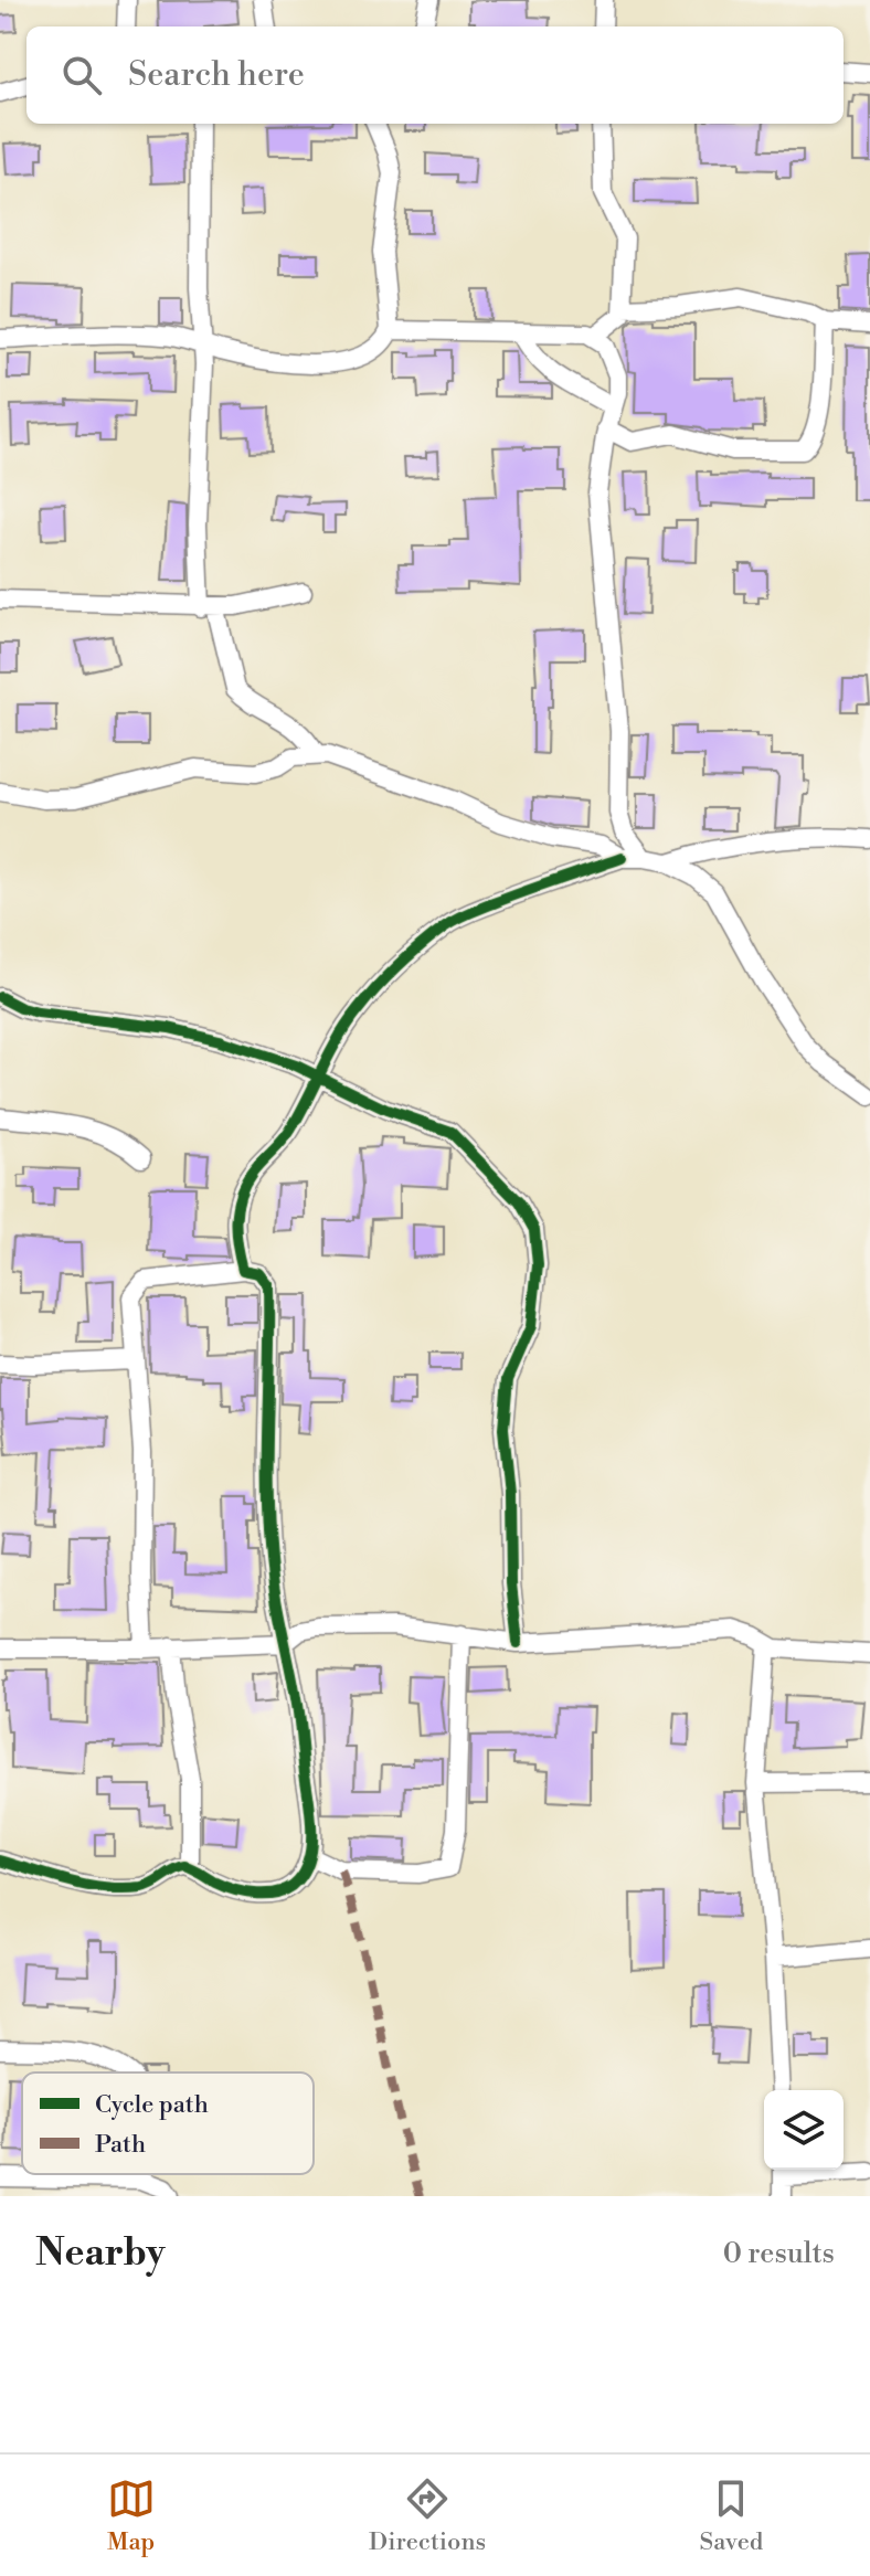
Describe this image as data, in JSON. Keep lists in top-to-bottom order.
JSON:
{
  "legend": ["Cycle path", "Path"],
  "page": {
    "search": "Search here",
    "heading": ["Nearby", "0 results"],
    "nav": ["Map", "Directions", "Saved"]
  }
}
